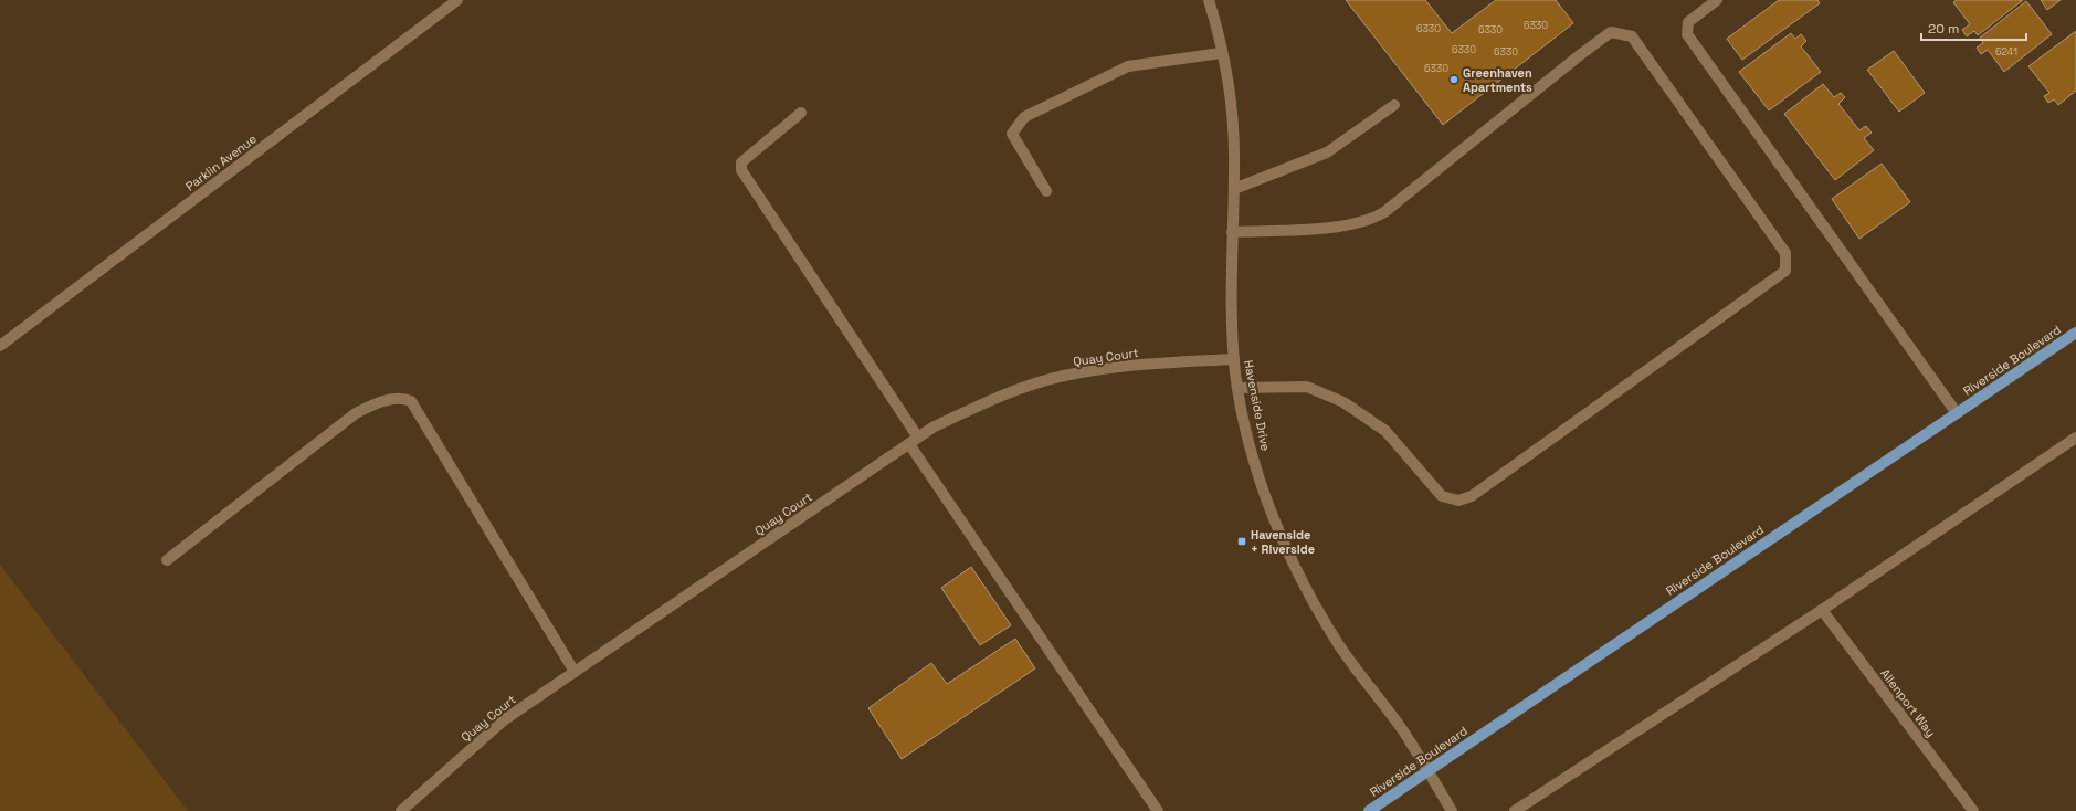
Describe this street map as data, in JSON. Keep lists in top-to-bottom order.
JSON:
{
  "streets": {
    "main road": ["Riverside Boulevard"],
    "street": [
      "Parklin Avenue",
      "Quay Court",
      "Havenside Drive",
      "Allenport Way"
    ]
  },
  "crossings": [
    ["Quay Court", "Havenside Drive"],
    ["Riverside Boulevard", "Havenside Drive"]
  ],
  "places": {
    "other": ["Greenhaven Apartments"],
    "transit": ["Havenside + Riverside"]
  },
  "house_numbers": [
    "6330",
    "6330",
    "6330",
    "6330",
    "6330",
    "6241",
    "6330"
  ],
  "scale_bar": "20 m"
}
